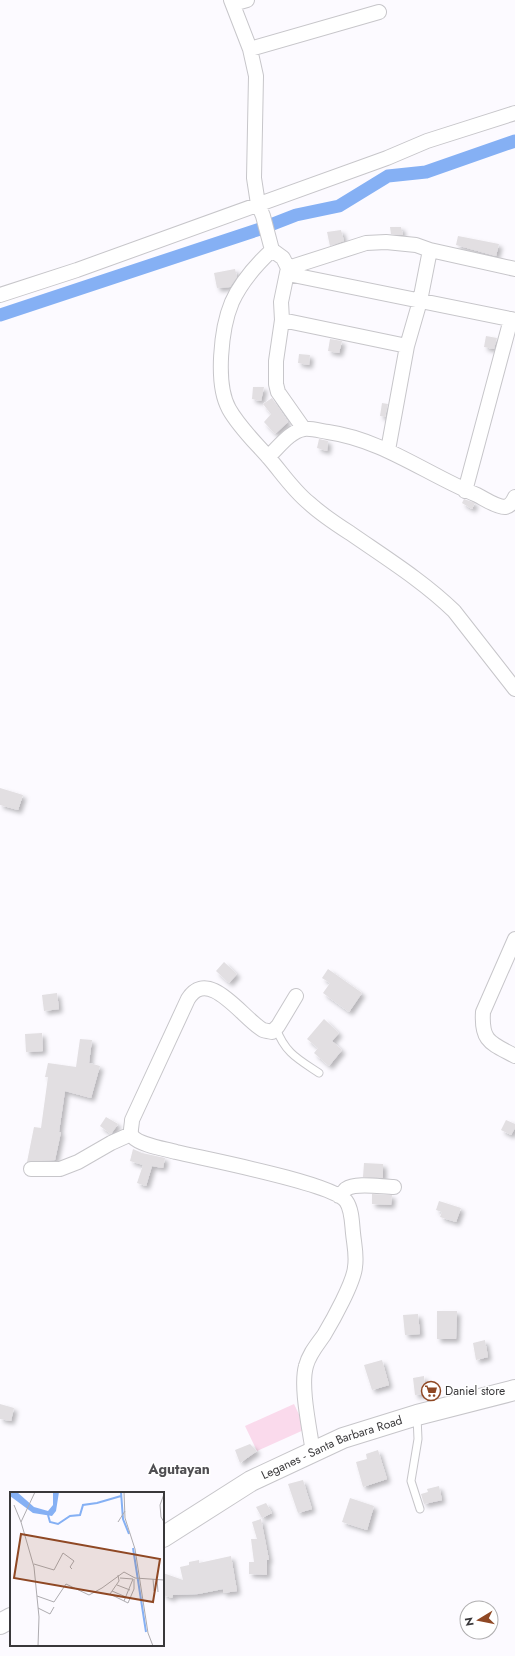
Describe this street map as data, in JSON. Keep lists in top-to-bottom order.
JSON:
{
  "streets": {
    "main road": ["Leganes - Santa Barbara Road"]
  },
  "districts": ["Agutayan"],
  "places": {
    "supermarket": ["Daniel store"]
  },
  "north": "left"
}
